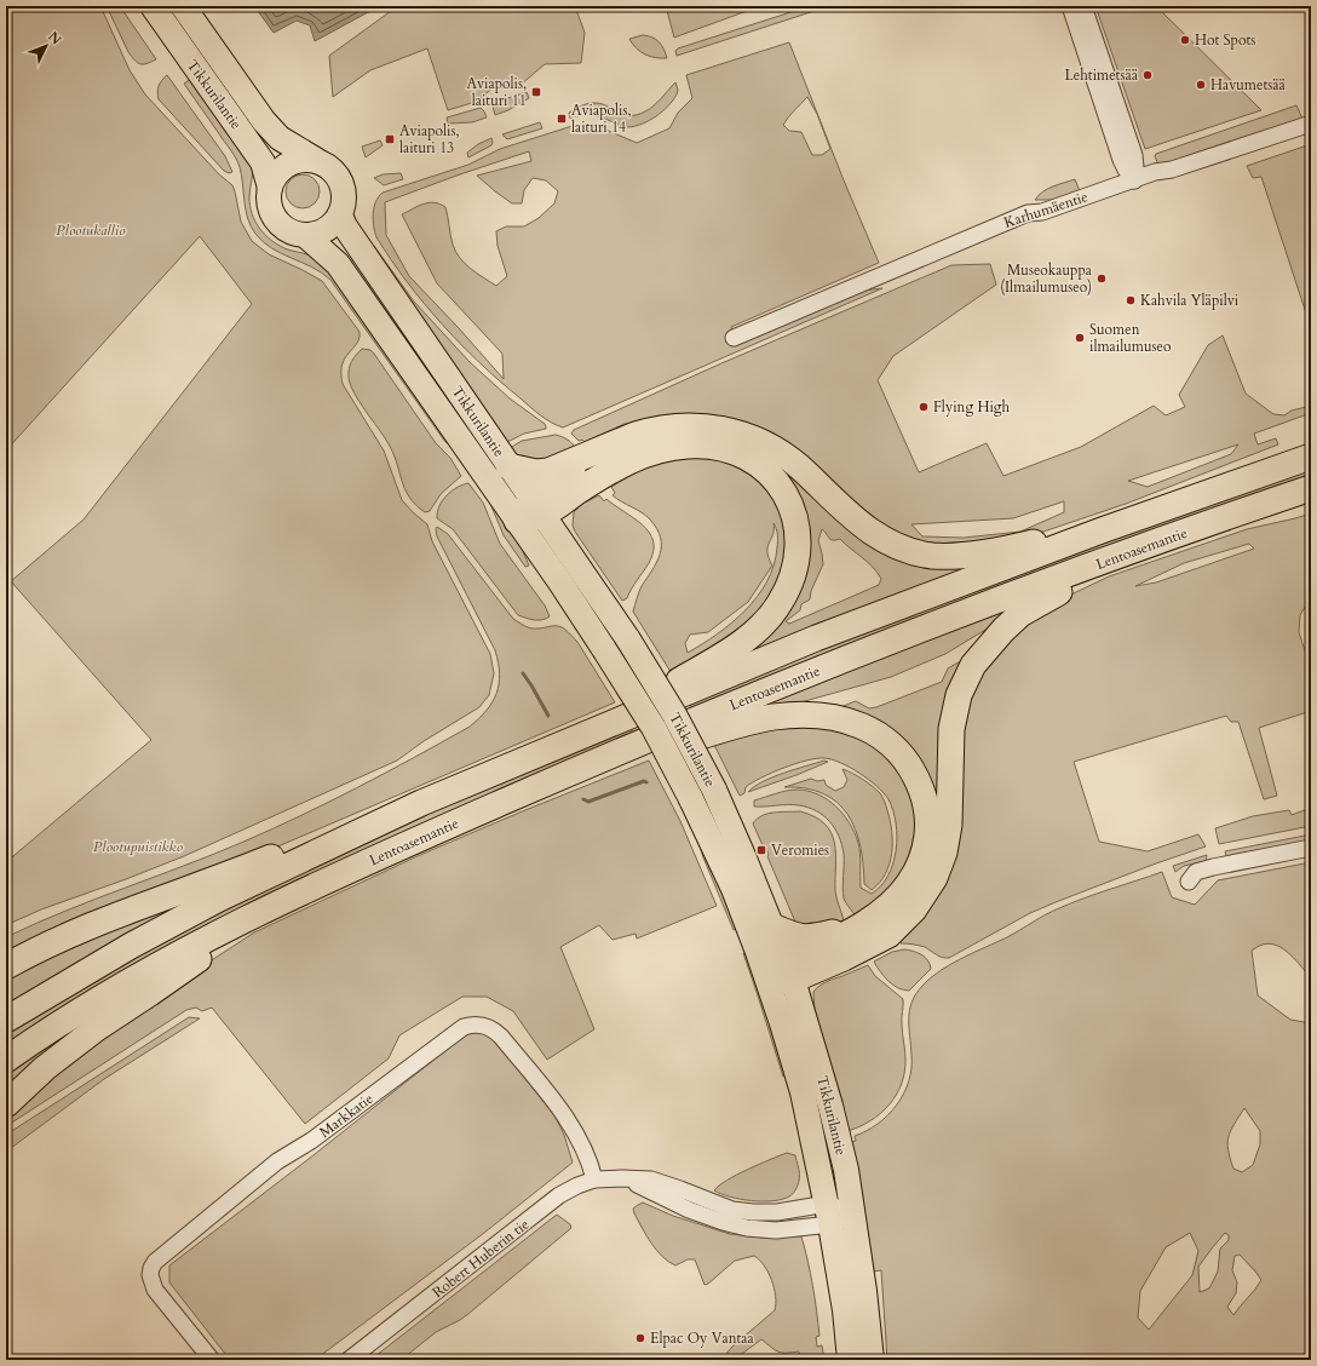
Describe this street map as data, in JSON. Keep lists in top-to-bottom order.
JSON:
{
  "streets": {
    "highway": ["Lentoasemantie"],
    "main road": ["Tikkurilantie"],
    "street": ["Karhumäentie", "Markkatie", "Robert Huberin tie"]
  },
  "crossings": [
    ["Tikkurilantie", "Robert Huberin tie"],
    ["Markkatie", "Robert Huberin tie"]
  ],
  "parks": ["Plootukallio", "Plootupuistikko"],
  "places": {
    "other": [
      "Hot Spots",
      "Lehtimetsää",
      "Havumetsää",
      "Museokauppa (Ilmailumuseo)",
      "Kahvila Yläpilvi",
      "Suomen ilmailumuseo",
      "Flying High",
      "Elpac Oy Vantaa"
    ],
    "transit": [
      "Aviapolis, laituri 11",
      "Aviapolis, laituri 14",
      "Aviapolis, laituri 13",
      "Veromies"
    ]
  },
  "north": "top right"
}
